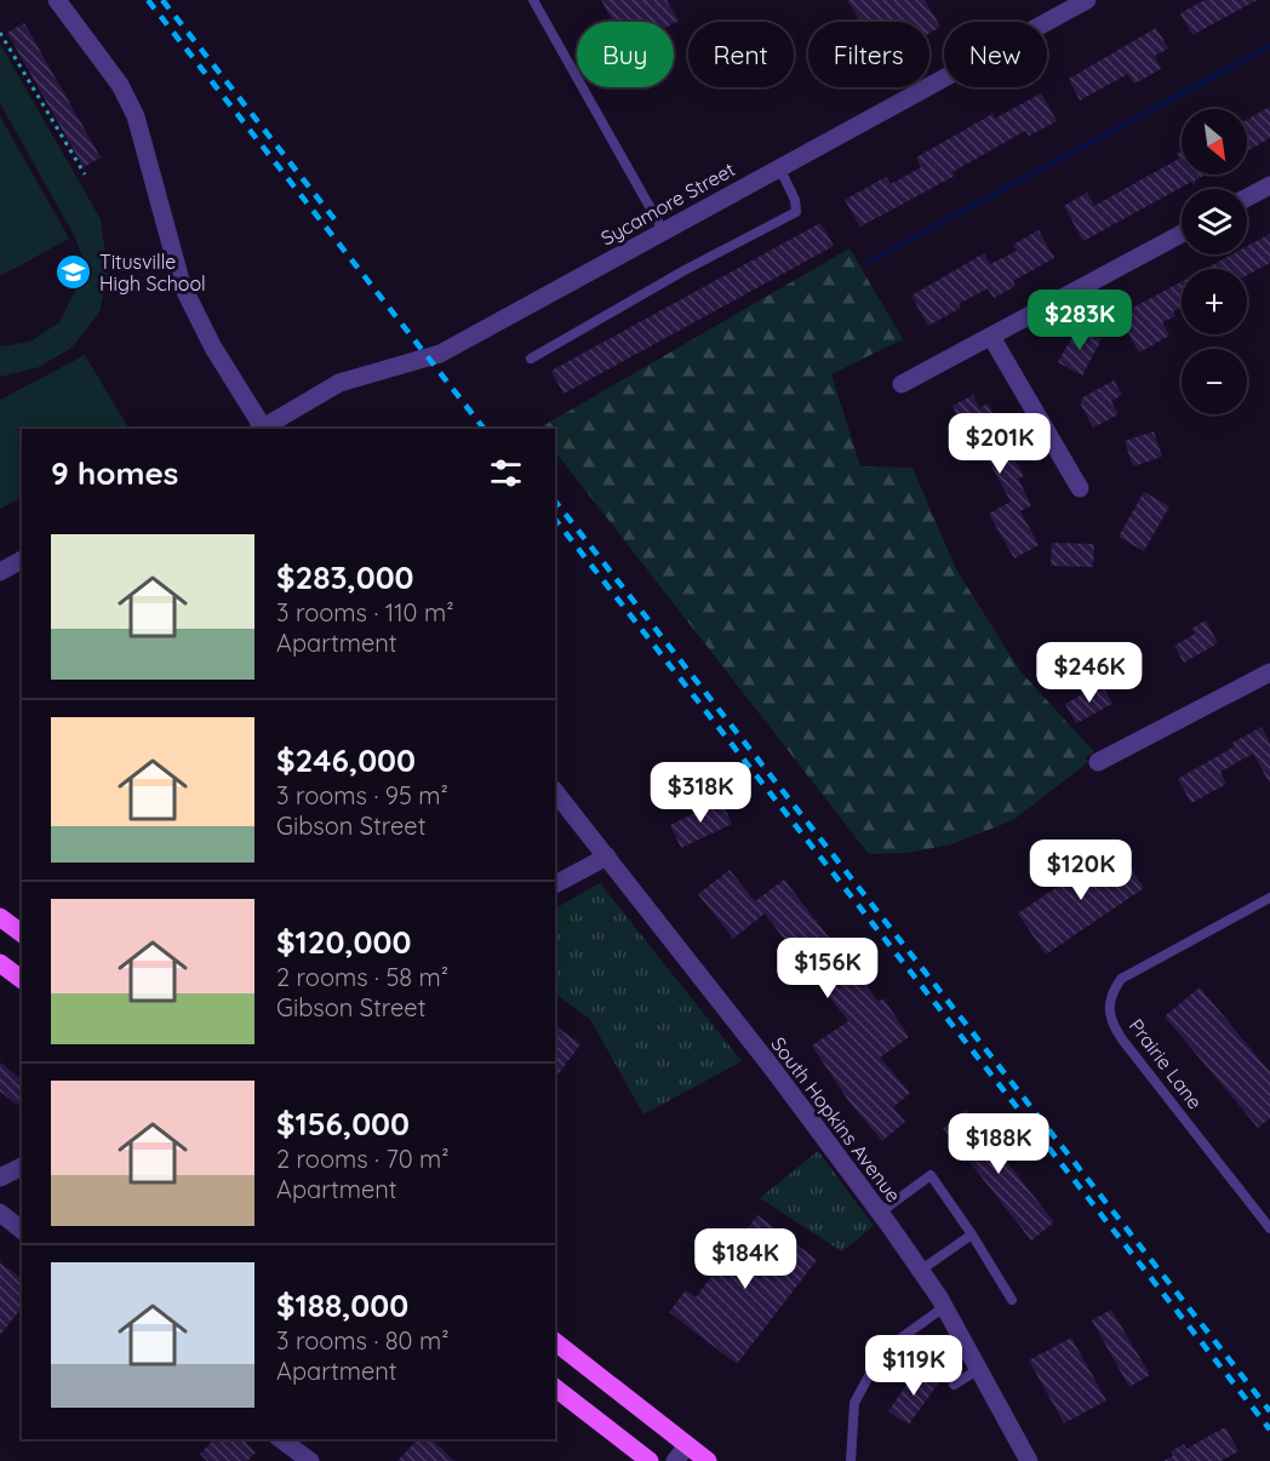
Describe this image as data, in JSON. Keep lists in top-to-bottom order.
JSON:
{
  "streets": {
    "street": ["Sycamore Street", "South Hopkins Avenue"],
    "lane": ["Prairie Lane"]
  },
  "places": {
    "school or university": ["Titusville High School"]
  },
  "north": "bottom right",
  "page": {
    "chip": [
      "Buy",
      "Rent",
      "Filters",
      "New"
    ],
    "map_buttons": ["+", "−"],
    "price": [
      "$283K",
      "$201K",
      "$246K",
      "$318K",
      "$120K",
      "$156K",
      "$188K",
      "$184K",
      "$119K"
    ],
    "heading": "9 homes",
    "list": [
      {
        "name": "$283,000",
        "note": "3 rooms · 110 m² · Apartment"
      },
      {
        "name": "$246,000",
        "note": "3 rooms · 95 m² · Gibson Street"
      },
      {
        "name": "$120,000",
        "note": "2 rooms · 58 m² · Gibson Street"
      },
      {
        "name": "$156,000",
        "note": "2 rooms · 70 m² · Apartment"
      },
      {
        "name": "$188,000",
        "note": "3 rooms · 80 m² · Apartment"
      }
    ]
  }
}
